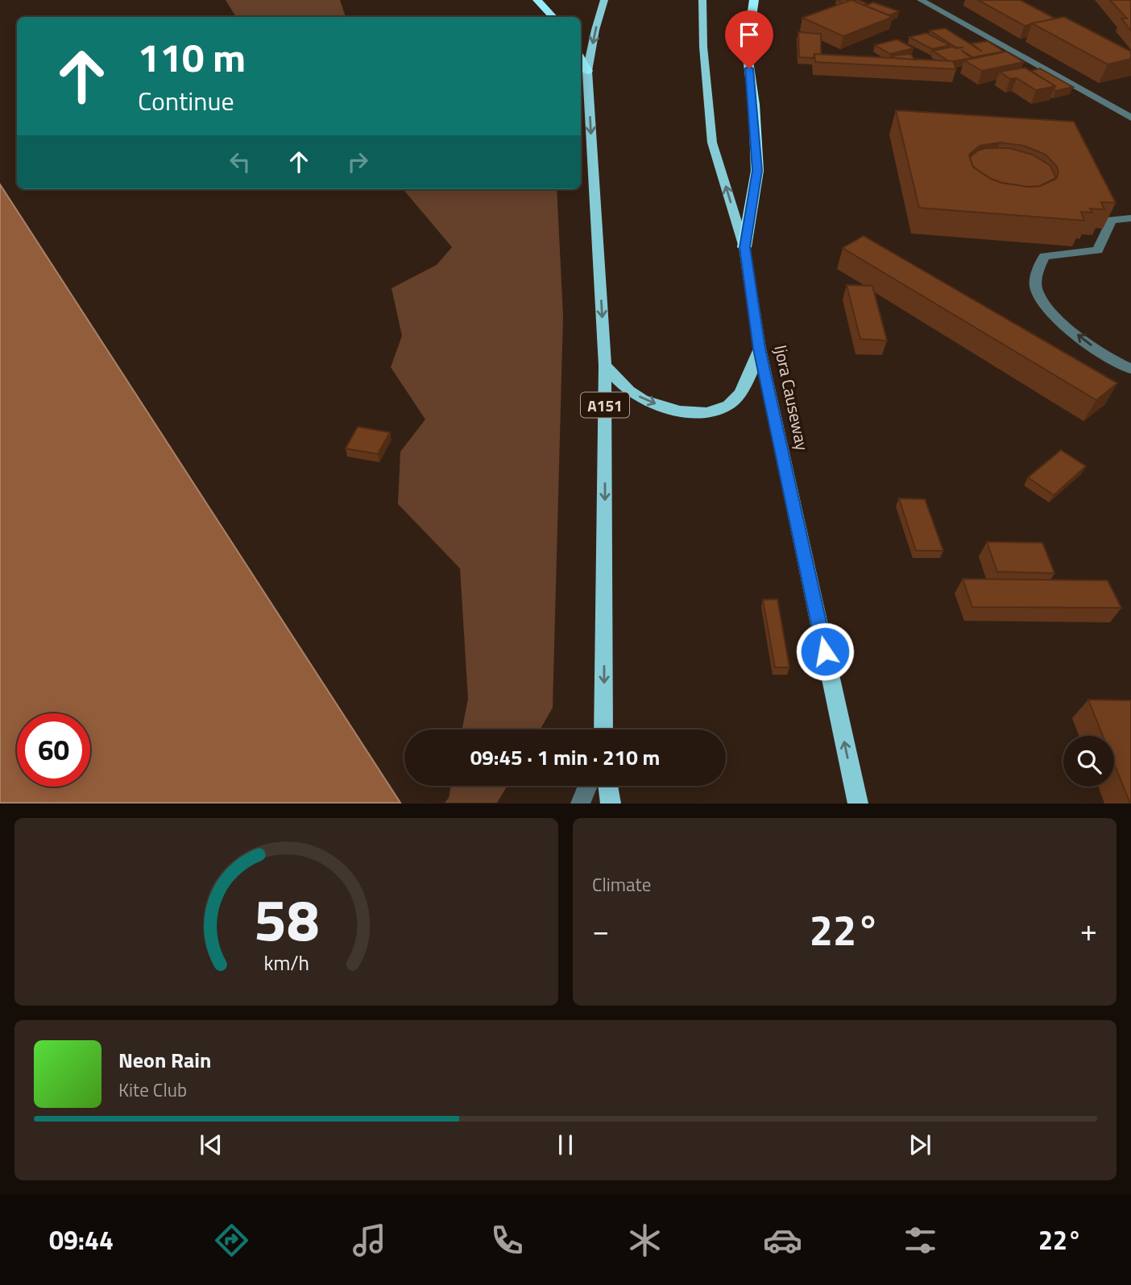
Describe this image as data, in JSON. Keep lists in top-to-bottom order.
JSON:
{
  "streets": {
    "main road": ["Ijora Causeway", "A151"]
  },
  "one_way": ["Ijora Causeway"],
  "page": {
    "turn": ["110 m", "Continue"],
    "limit": "60",
    "trip": "09:45 · 1 min · 210 m",
    "tile": "Climate",
    "heat": ["−", "22°", "+"],
    "song": ["Neon Rain", "Kite Club"],
    "tabs": ["09:44", "22°"],
    "gauge": ["58", "km/h"]
  }
}
